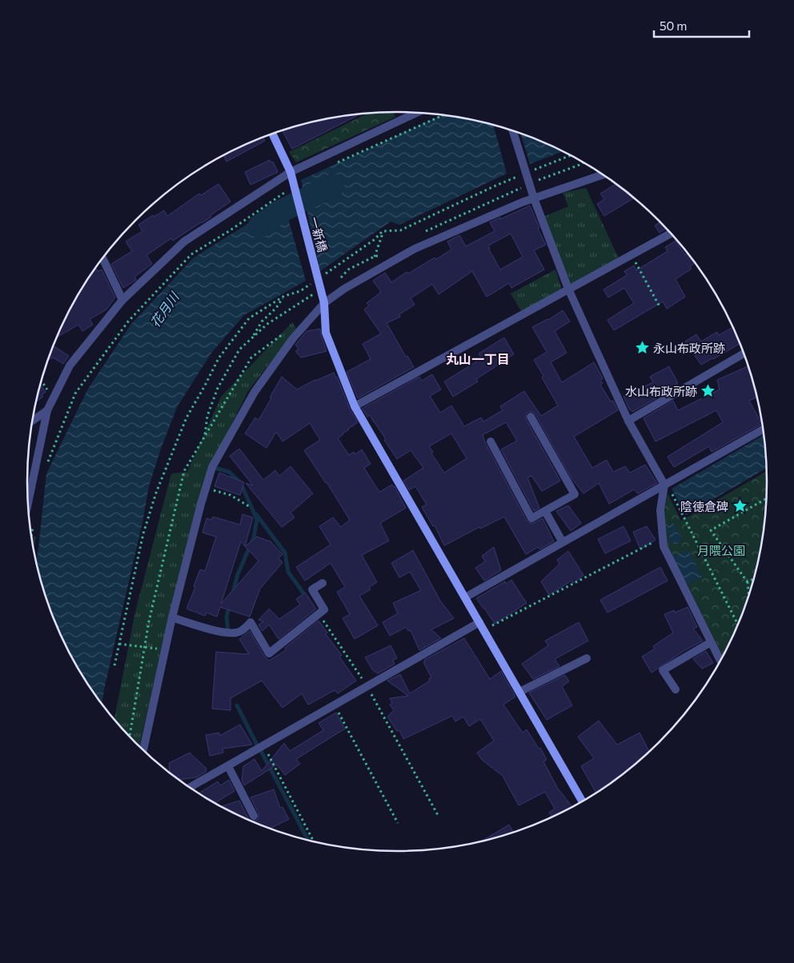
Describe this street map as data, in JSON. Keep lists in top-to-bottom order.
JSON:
{
  "streets": {
    "street": ["一新橋"]
  },
  "districts": ["丸山一丁目"],
  "water": ["花月川"],
  "parks": ["月隈公園"],
  "places": {
    "place": ["永山布政所跡", "水山布政所跡", "陰徳倉碑"]
  },
  "scale_bar": "50 m"
}
